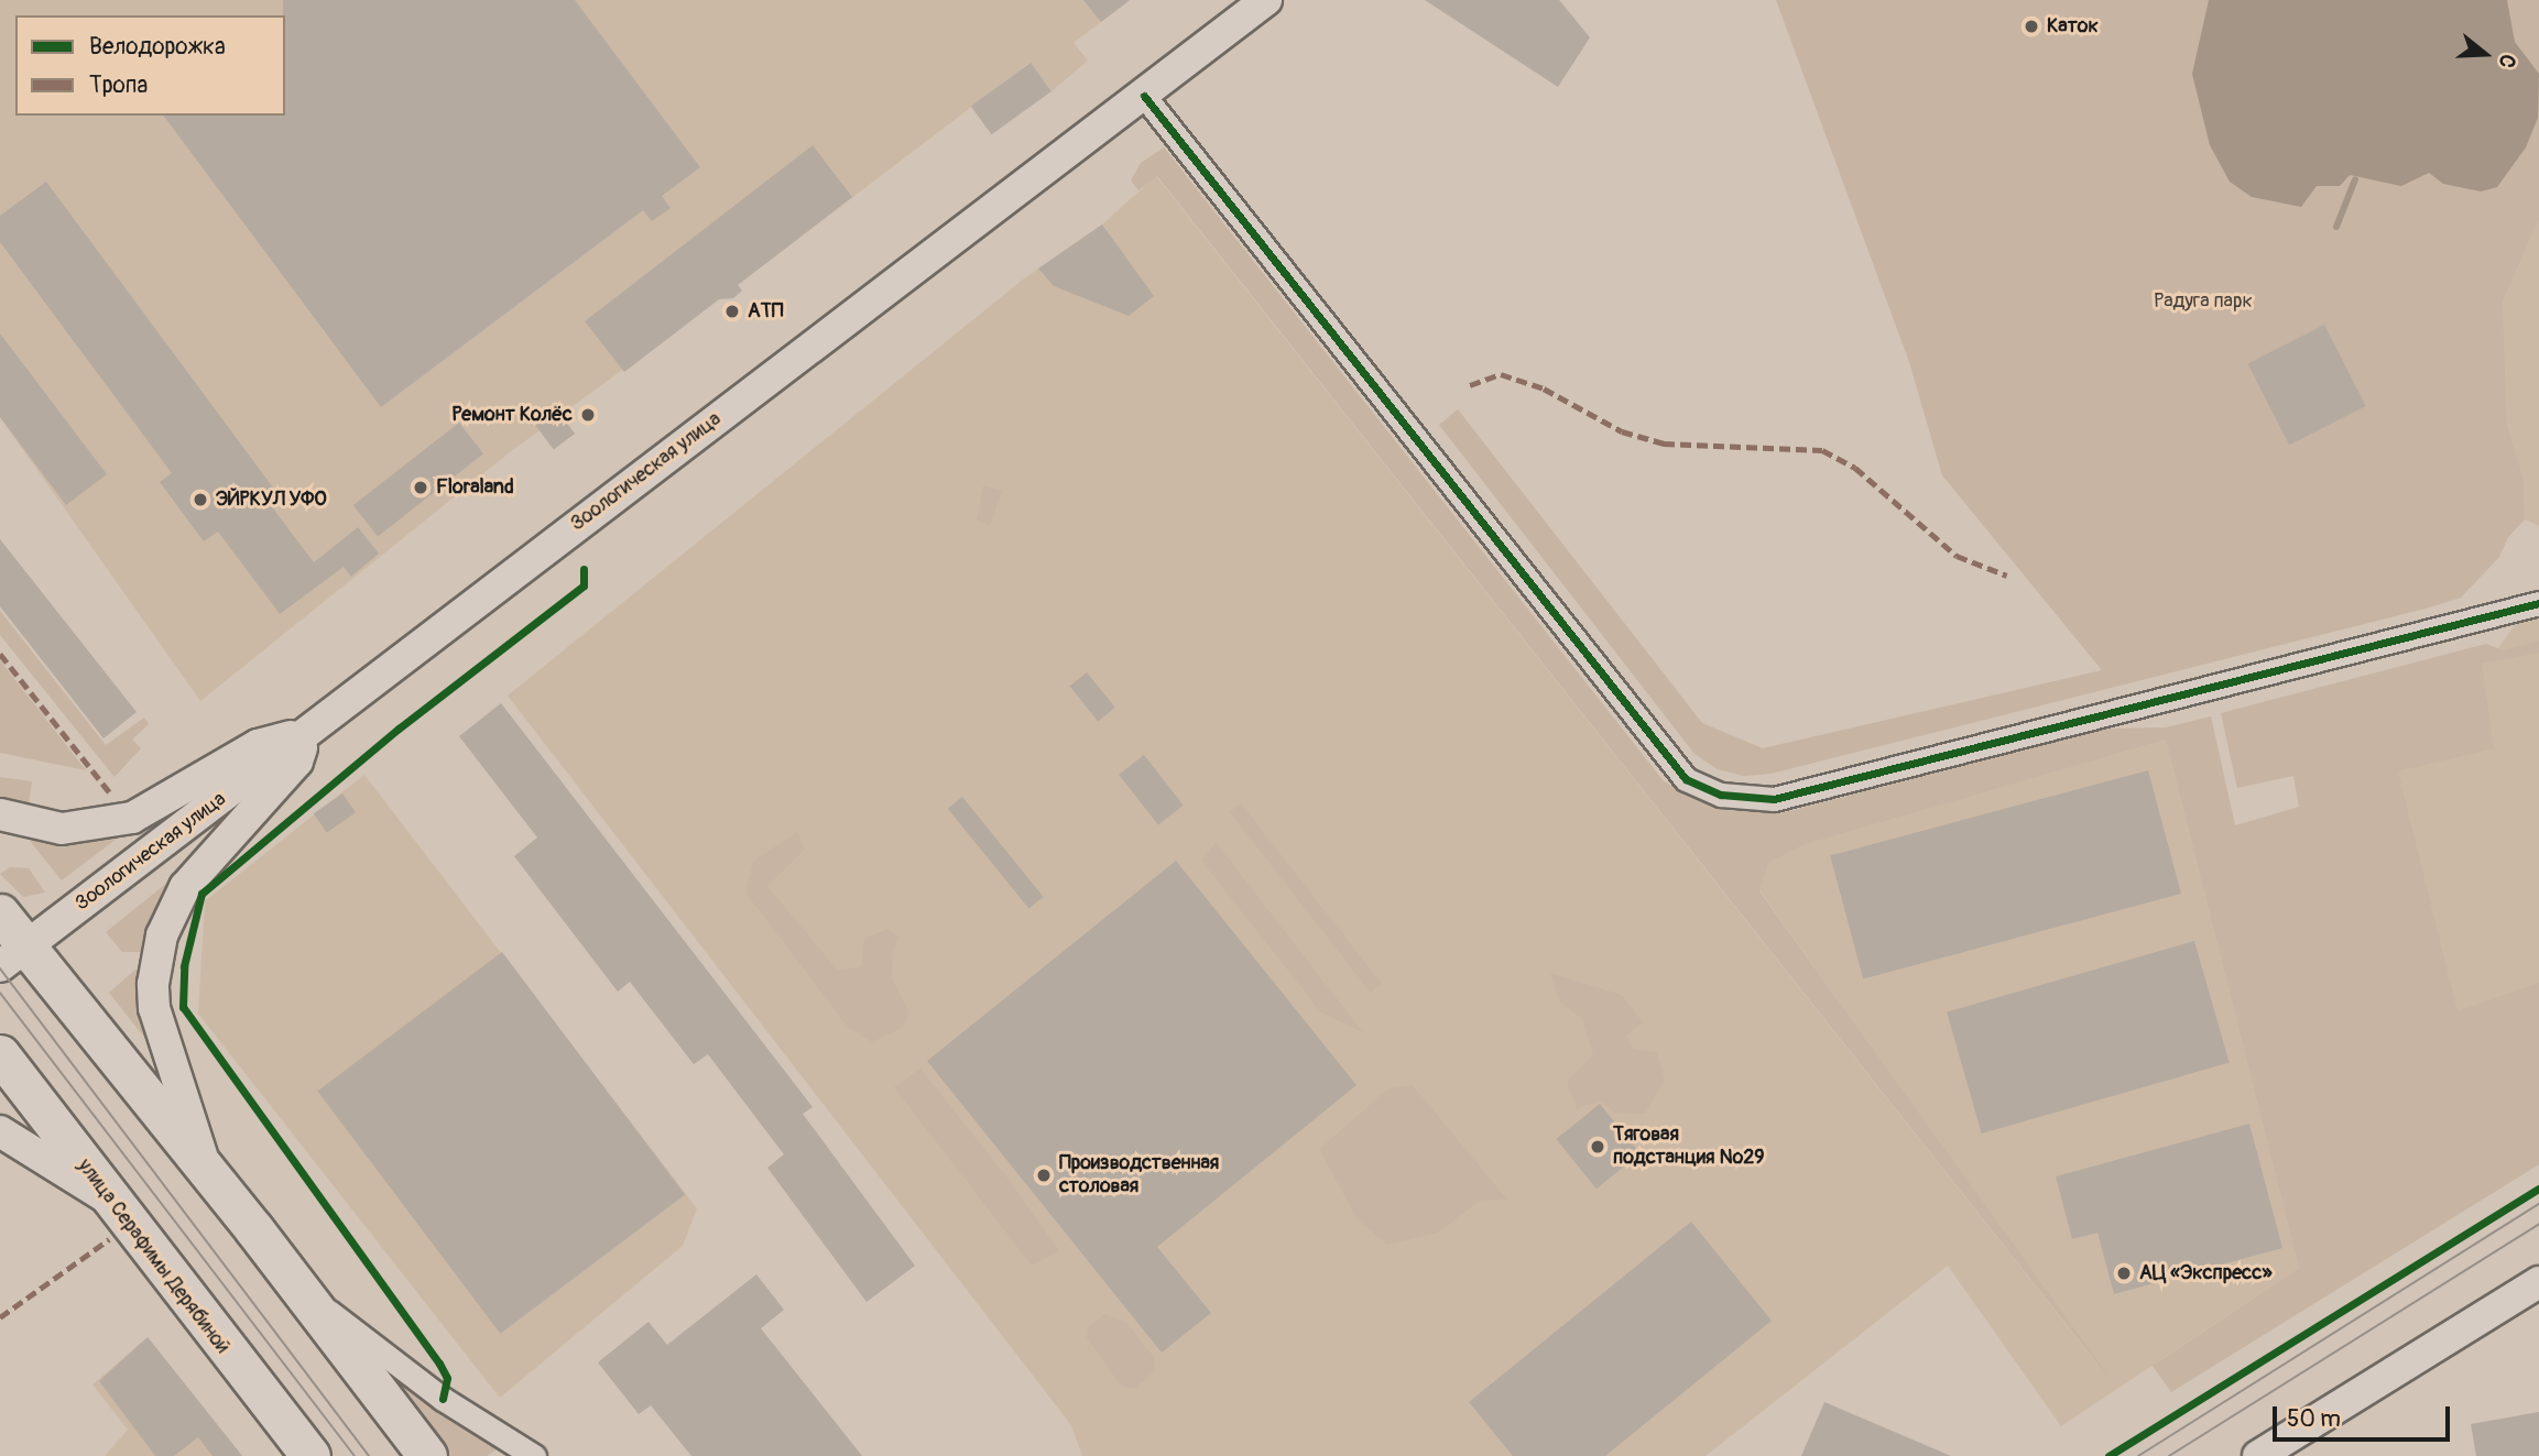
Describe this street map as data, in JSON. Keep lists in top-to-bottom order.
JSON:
{
  "streets": {
    "main road": ["улица Серафимы Дерябиной"],
    "street": ["Зоологическая улица"]
  },
  "parks": ["Радуга парк"],
  "places": [
    "Каток",
    "АТП",
    "Ремонт Колёс",
    "Floraland",
    "ЭЙРКУЛ УФО",
    "Тяговая подстанция №29",
    "Производственная столовая",
    "АЦ «Экспресс»"
  ],
  "legend": ["Велодорожка", "Тропа"],
  "scale_bar": "50 m",
  "north": "right"
}
